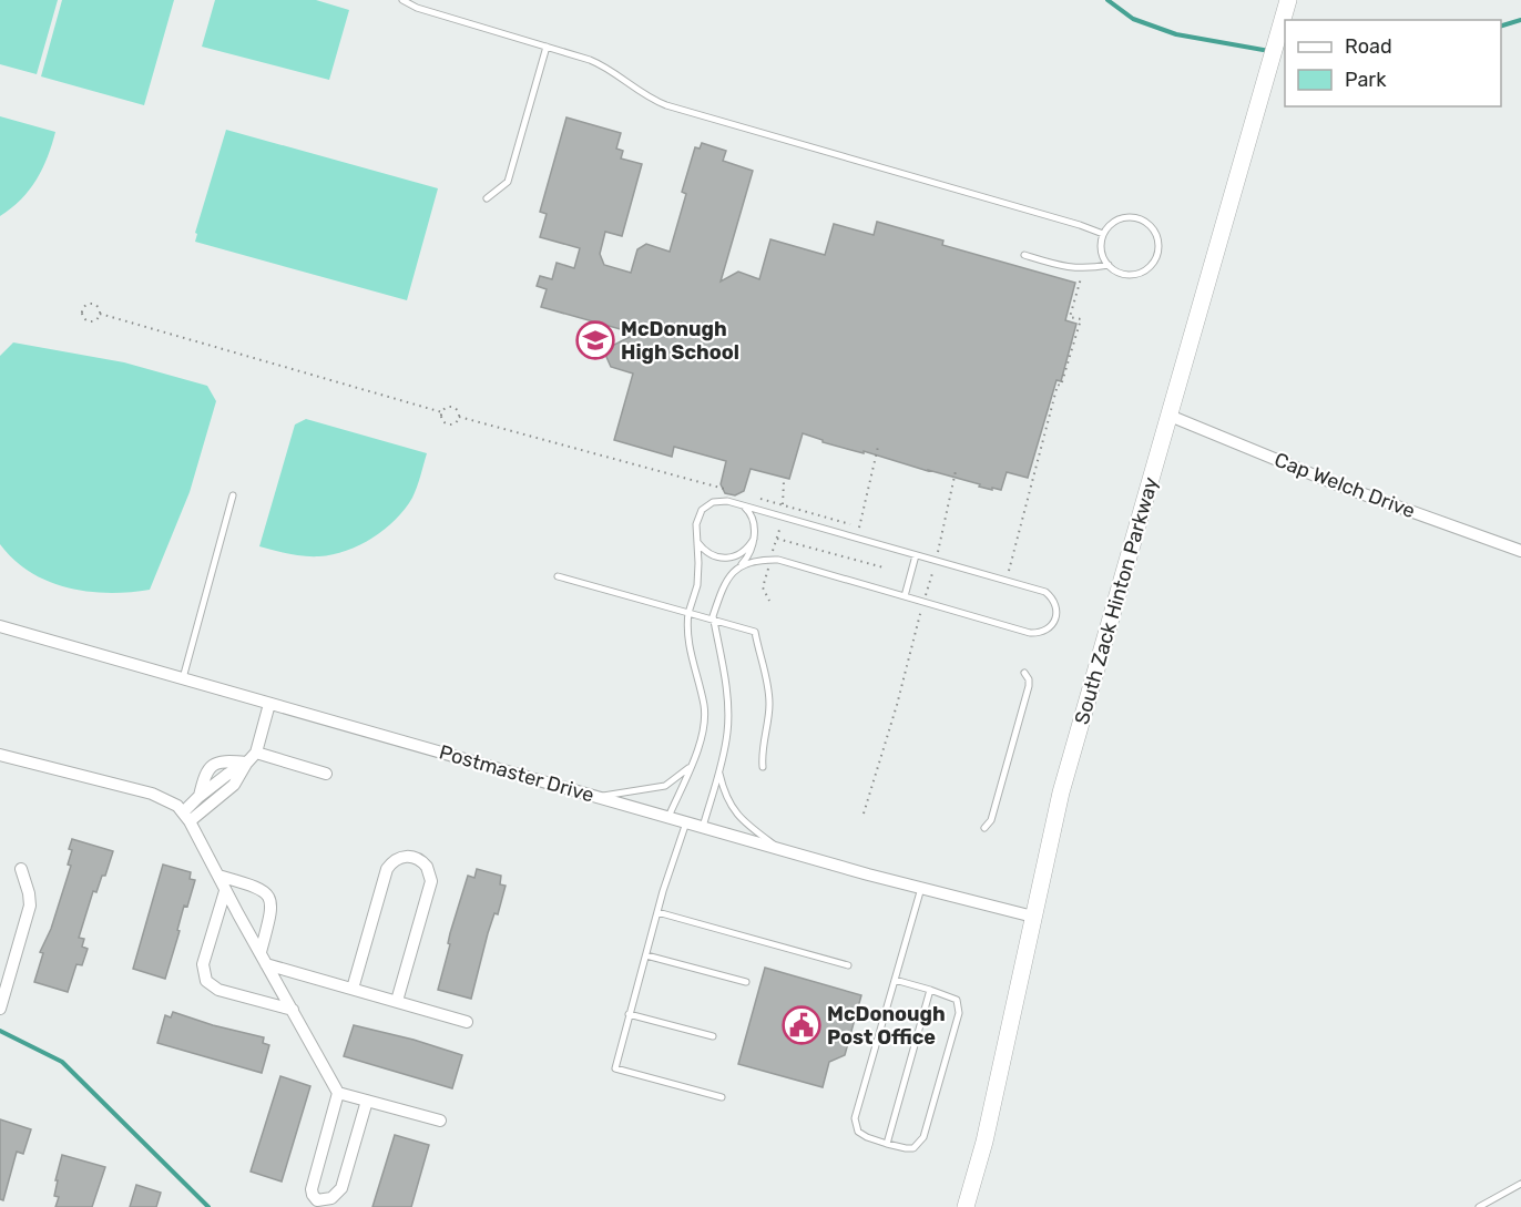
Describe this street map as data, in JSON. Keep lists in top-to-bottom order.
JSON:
{
  "streets": {
    "main road": ["South Zack Hinton Parkway"],
    "street": ["Cap Welch Drive", "Postmaster Drive"]
  },
  "crossings": [
    ["Cap Welch Drive", "South Zack Hinton Parkway"],
    ["South Zack Hinton Parkway", "Postmaster Drive"]
  ],
  "places": {
    "school or university": ["McDonugh High School"],
    "public building": ["McDonough Post Office"]
  },
  "legend": ["Road", "Park"]
}
